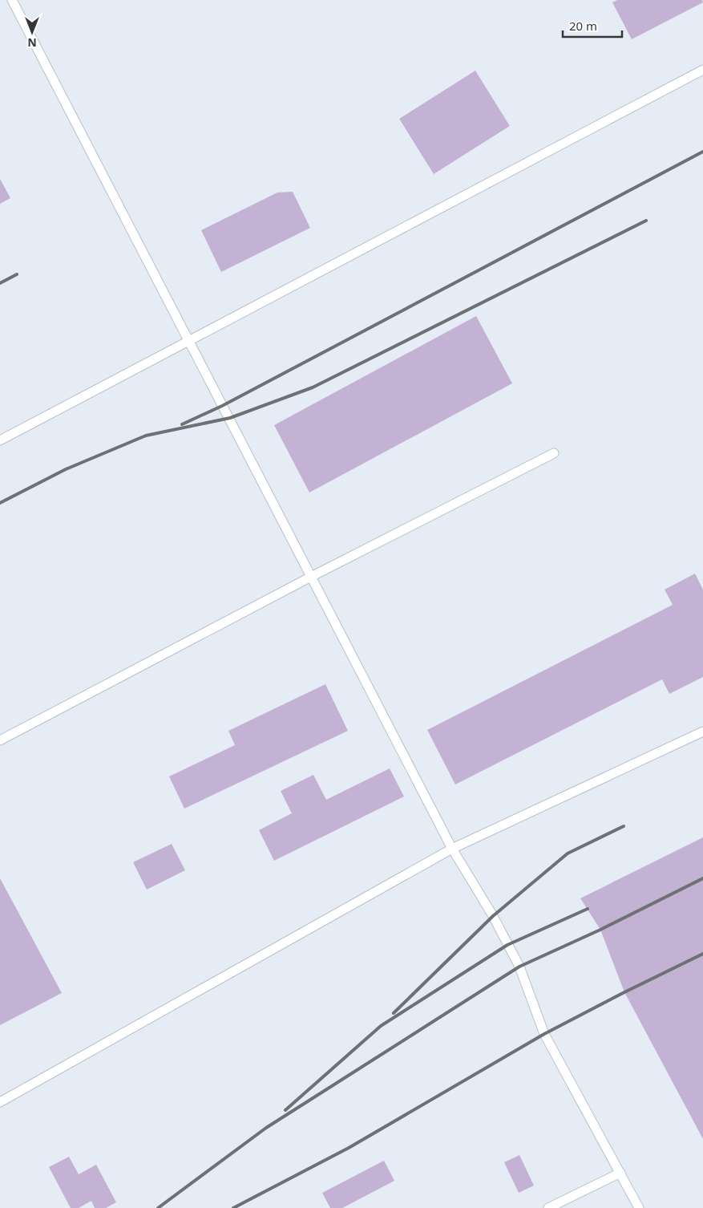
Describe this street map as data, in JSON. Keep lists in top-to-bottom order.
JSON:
{
  "scale_bar": "20 m",
  "north": "bottom"
}
